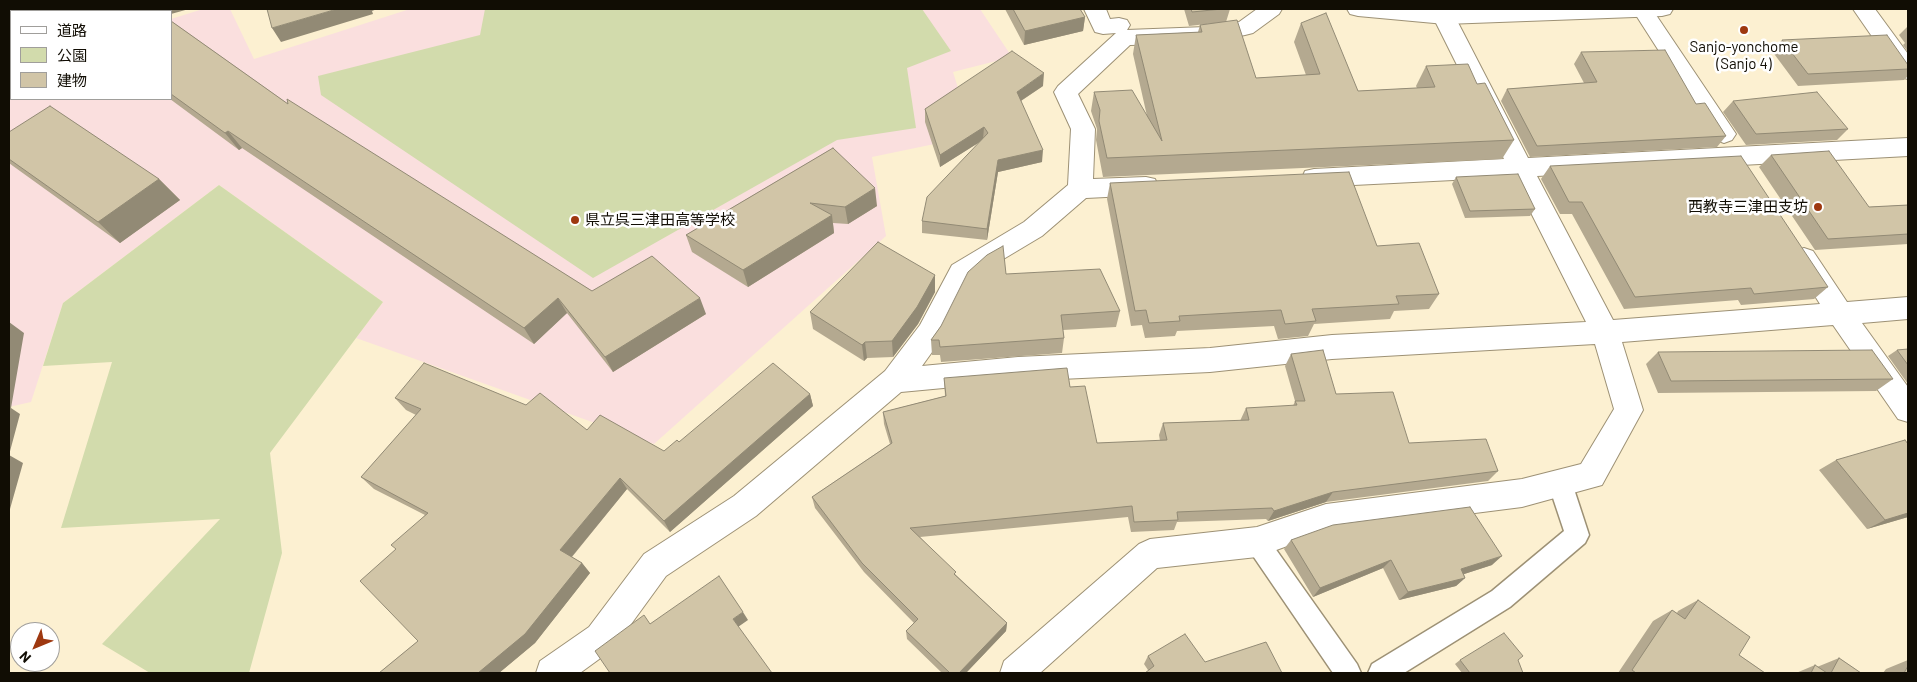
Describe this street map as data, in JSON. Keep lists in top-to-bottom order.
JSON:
{
  "places": ["Sanjo-yonchome (Sanjo 4)", "西教寺三津田支坊", "県立呉三津田高等学校"],
  "legend": ["道路", "公園", "建物"],
  "north": "bottom left"
}
